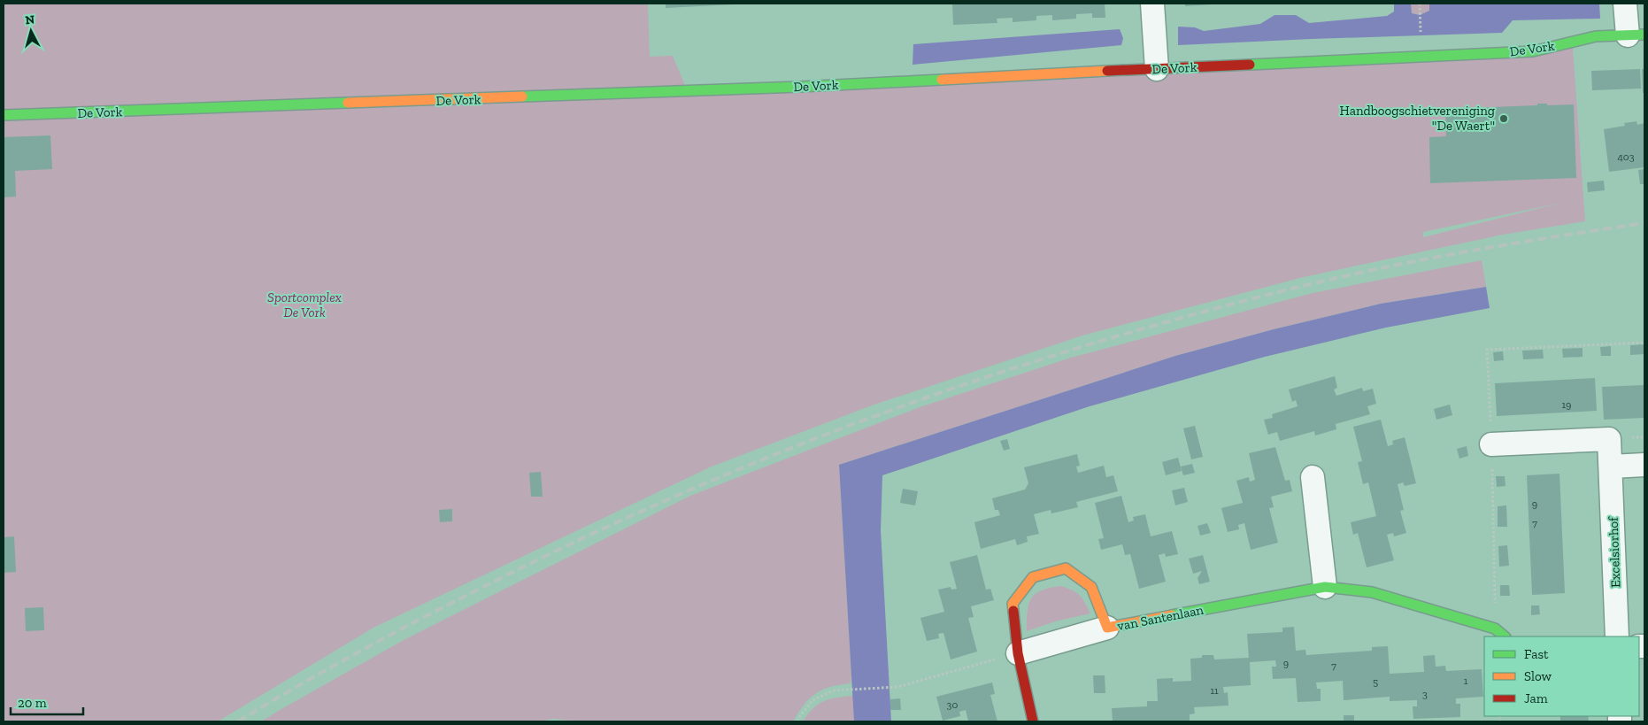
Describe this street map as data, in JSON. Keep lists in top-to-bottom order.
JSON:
{
  "streets": {
    "street": ["De Vork", "Excelsiorhof", "van Santenlaan"]
  },
  "parks": ["Sportcomplex De Vork"],
  "places": ["Handboogschietvereniging \"De Waert\""],
  "house_numbers": [
    "403",
    "19",
    "9",
    "7",
    "9",
    "7",
    "1",
    "5",
    "11",
    "3",
    "30"
  ],
  "legend": ["Fast", "Slow", "Jam"],
  "scale_bar": "20 m",
  "north": "top"
}
